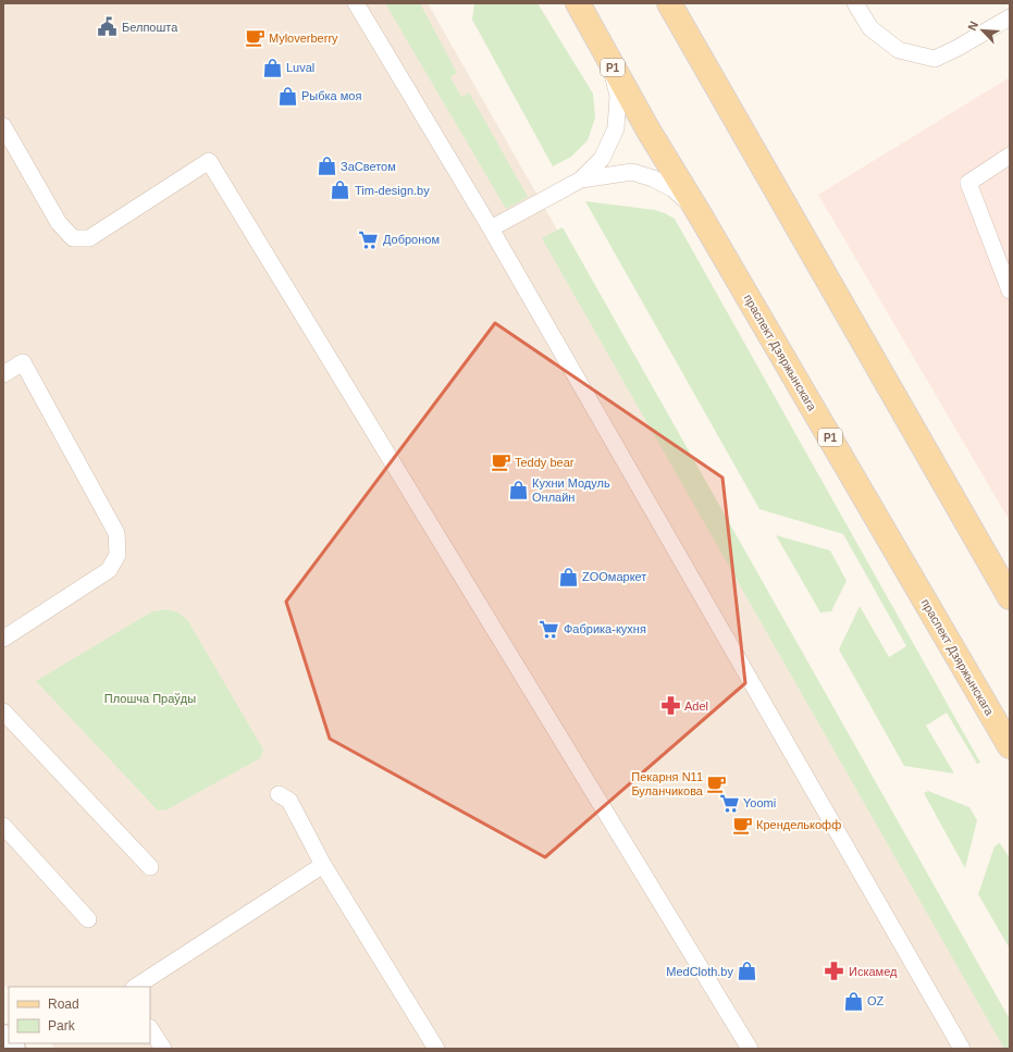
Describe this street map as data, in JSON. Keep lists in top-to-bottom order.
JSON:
{
  "streets": {
    "main road": ["Р1", "праспект Дзяржынскага"]
  },
  "parks": ["Плошча Праўды"],
  "places": {
    "public building": ["Белпошта"],
    "cafe": [
      "Myloverberry",
      "Teddy bear",
      "Пекарня N11 Буланчикова",
      "Кренделькофф"
    ],
    "shop": [
      "Luval",
      "Рыбка моя",
      "ЗаСветом",
      "Tim-design.by",
      "Кухни Модуль Онлайн",
      "ZOOмаркет",
      "MedCloth.by",
      "OZ"
    ],
    "supermarket": ["Доброном", "Фабрика-кухня", "Yoomi"],
    "pharmacy": ["Adel", "Искамед"]
  },
  "legend": ["Road", "Park"],
  "north": "top left"
}
